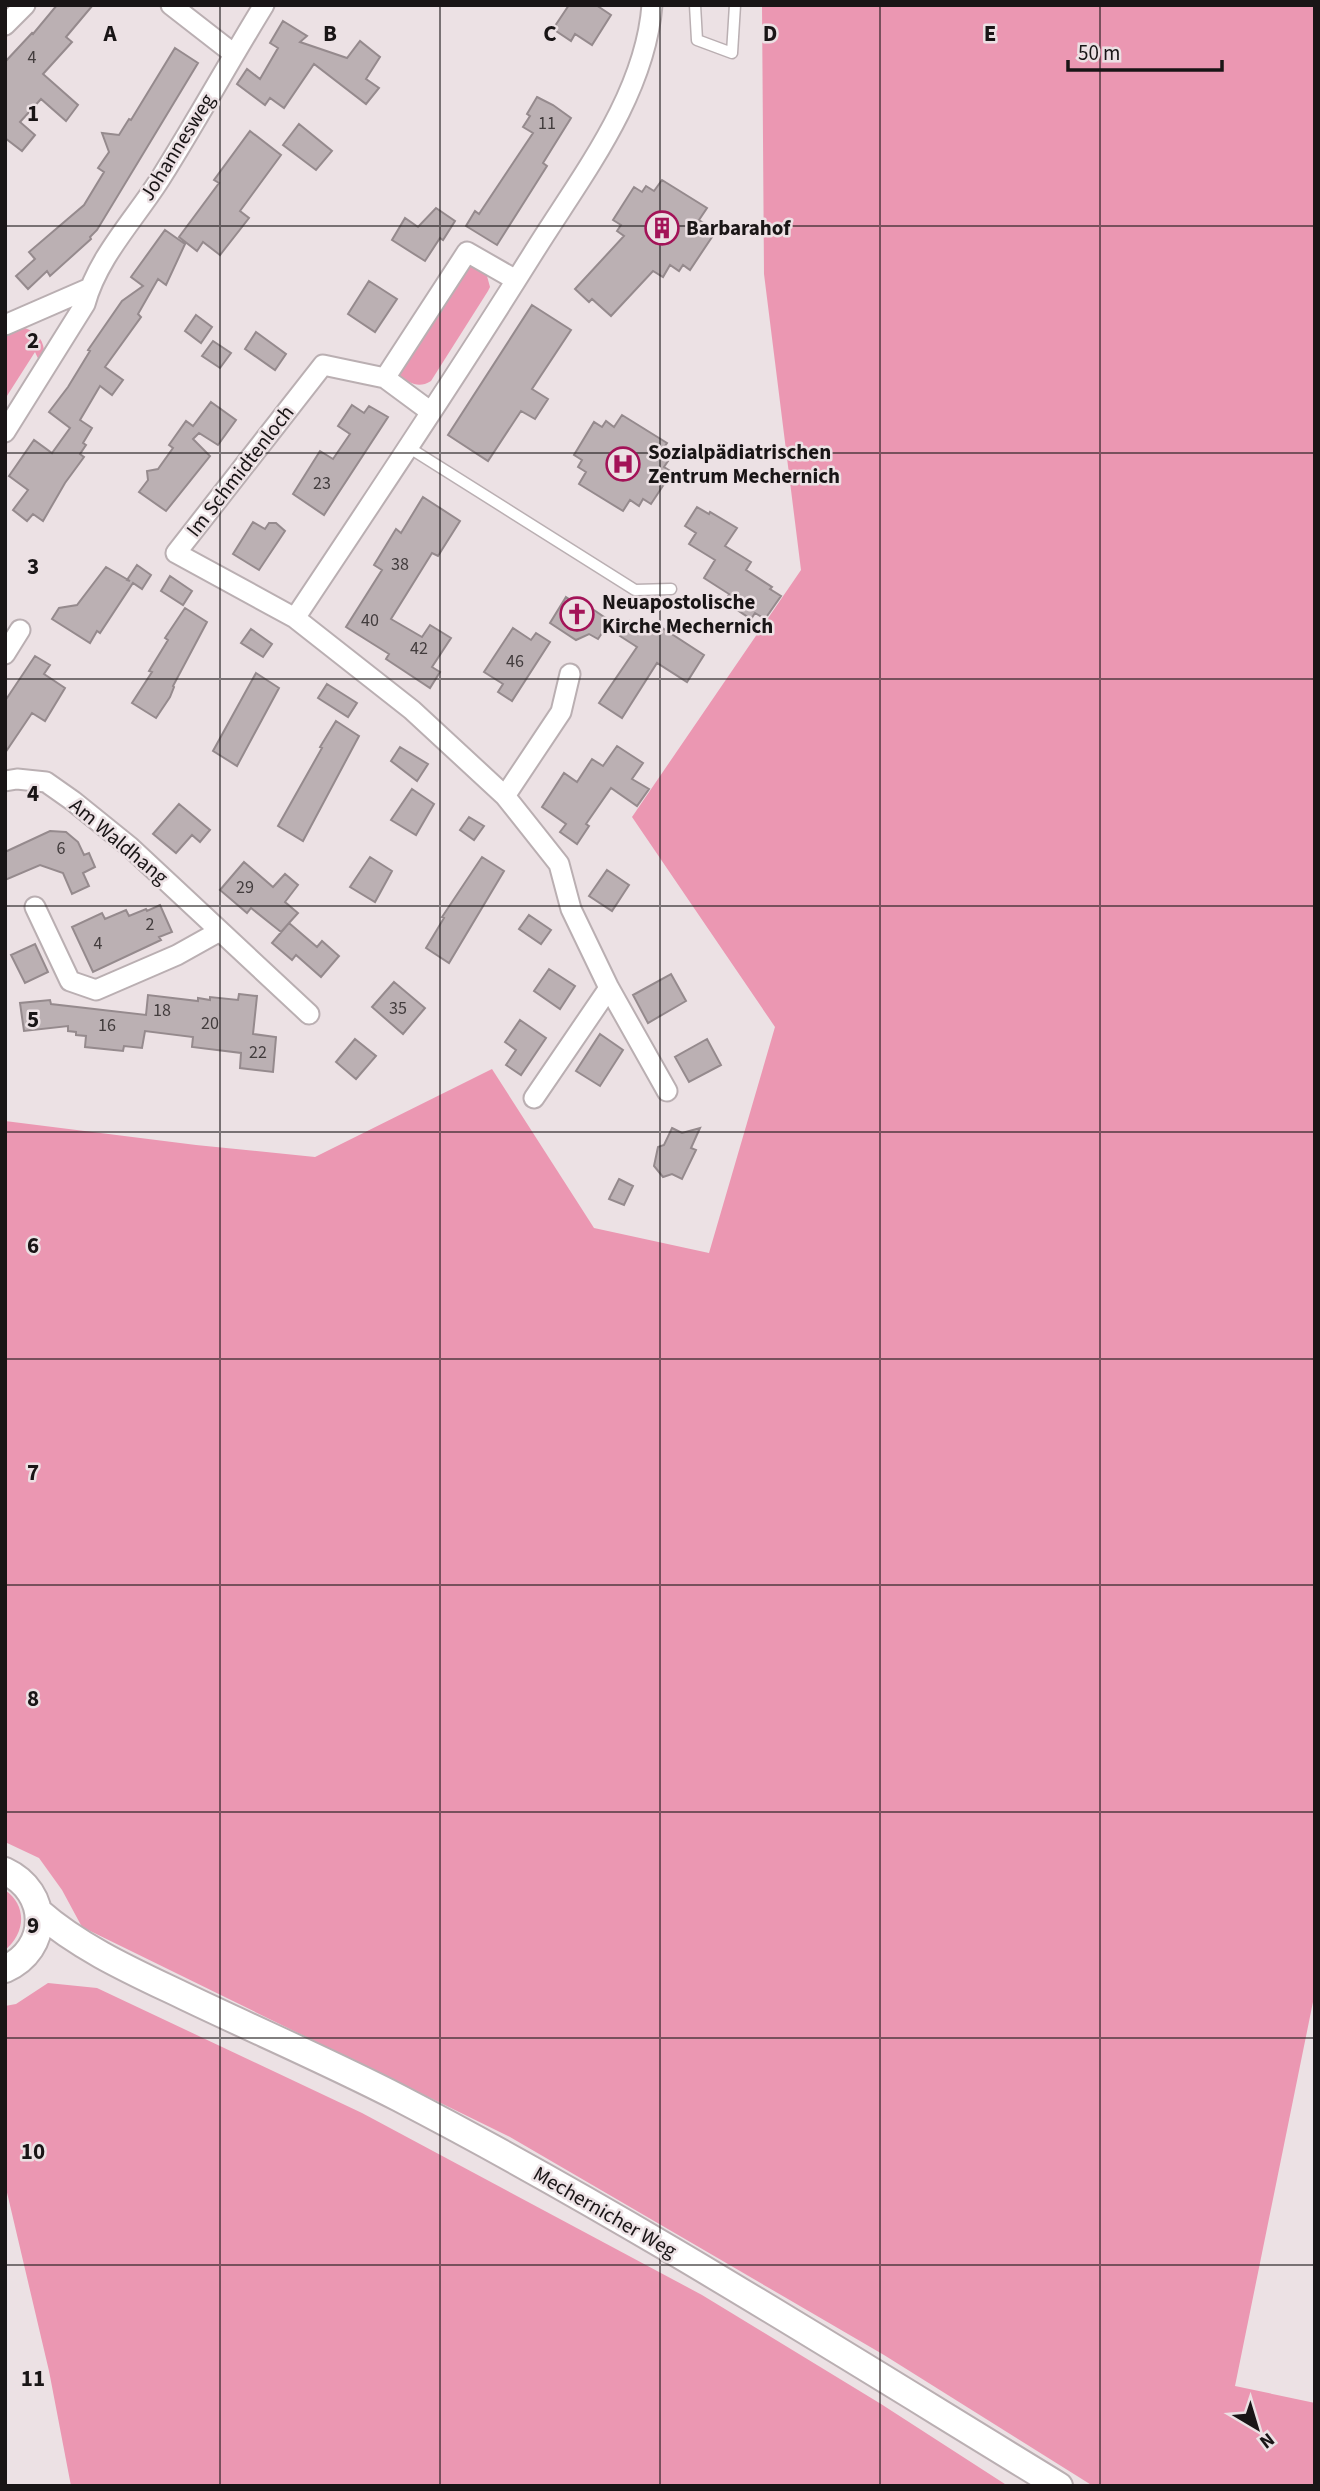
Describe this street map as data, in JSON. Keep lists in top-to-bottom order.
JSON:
{
  "streets": {
    "street": [
      "Johannesweg",
      "Im Schmidtenloch",
      "Am Waldhang",
      "Mechernicher Weg"
    ]
  },
  "places": {
    "building": ["Barbarahof"],
    "hospital": ["Sozialpädiatrischen Zentrum Mechernich"],
    "church": ["Neuapostolische Kirche Mechernich"]
  },
  "house_numbers": [
    "4",
    "11",
    "23",
    "38",
    "40",
    "42",
    "46",
    "6",
    "29",
    "2",
    "4",
    "35",
    "18",
    "20",
    "16",
    "22"
  ],
  "scale_bar": "50 m",
  "north": "bottom right",
  "grid": {
    "columns": [
      "A",
      "B",
      "C",
      "D",
      "E"
    ],
    "rows": [
      "1",
      "2",
      "3",
      "4",
      "5",
      "6",
      "7",
      "8",
      "9",
      "10",
      "11"
    ]
  }
}
